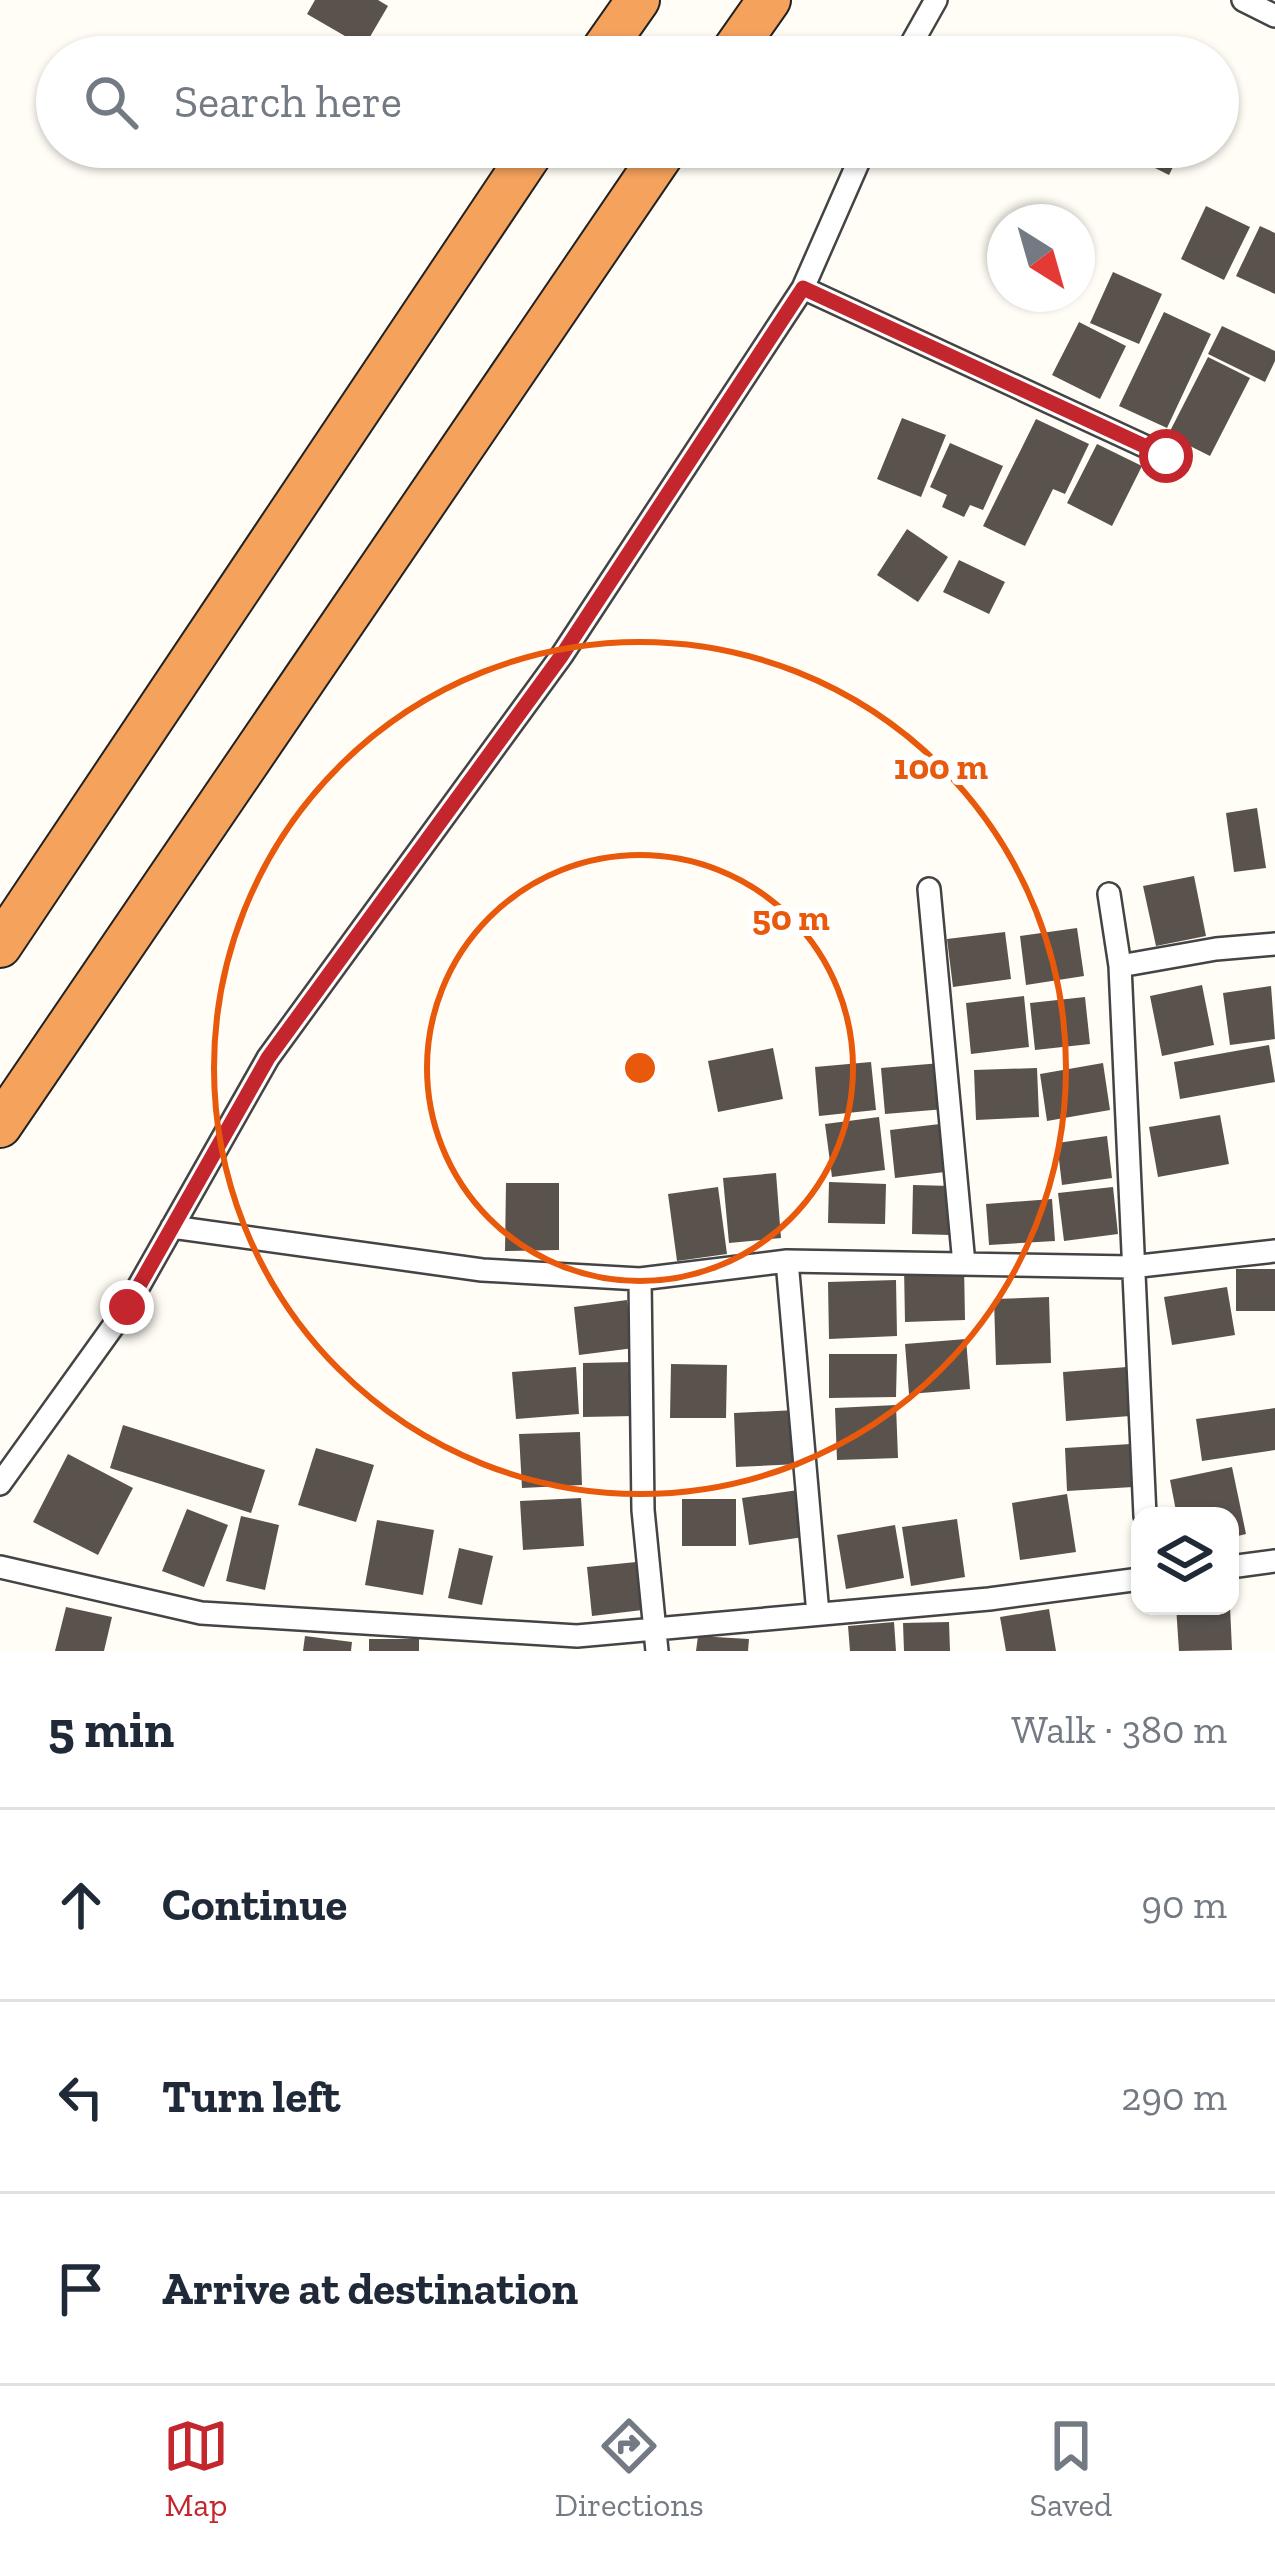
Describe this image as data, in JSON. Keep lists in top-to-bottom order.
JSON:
{
  "north": "bottom right",
  "page": {
    "search": "Search here",
    "heading": ["5 min", "Walk · 380 m"],
    "list": [
      ["Continue", "90 m"],
      ["Turn left", "290 m"],
      "Arrive at destination"
    ],
    "nav": ["Map", "Directions", "Saved"]
  },
  "rings": ["100 m", "50 m"]
}
